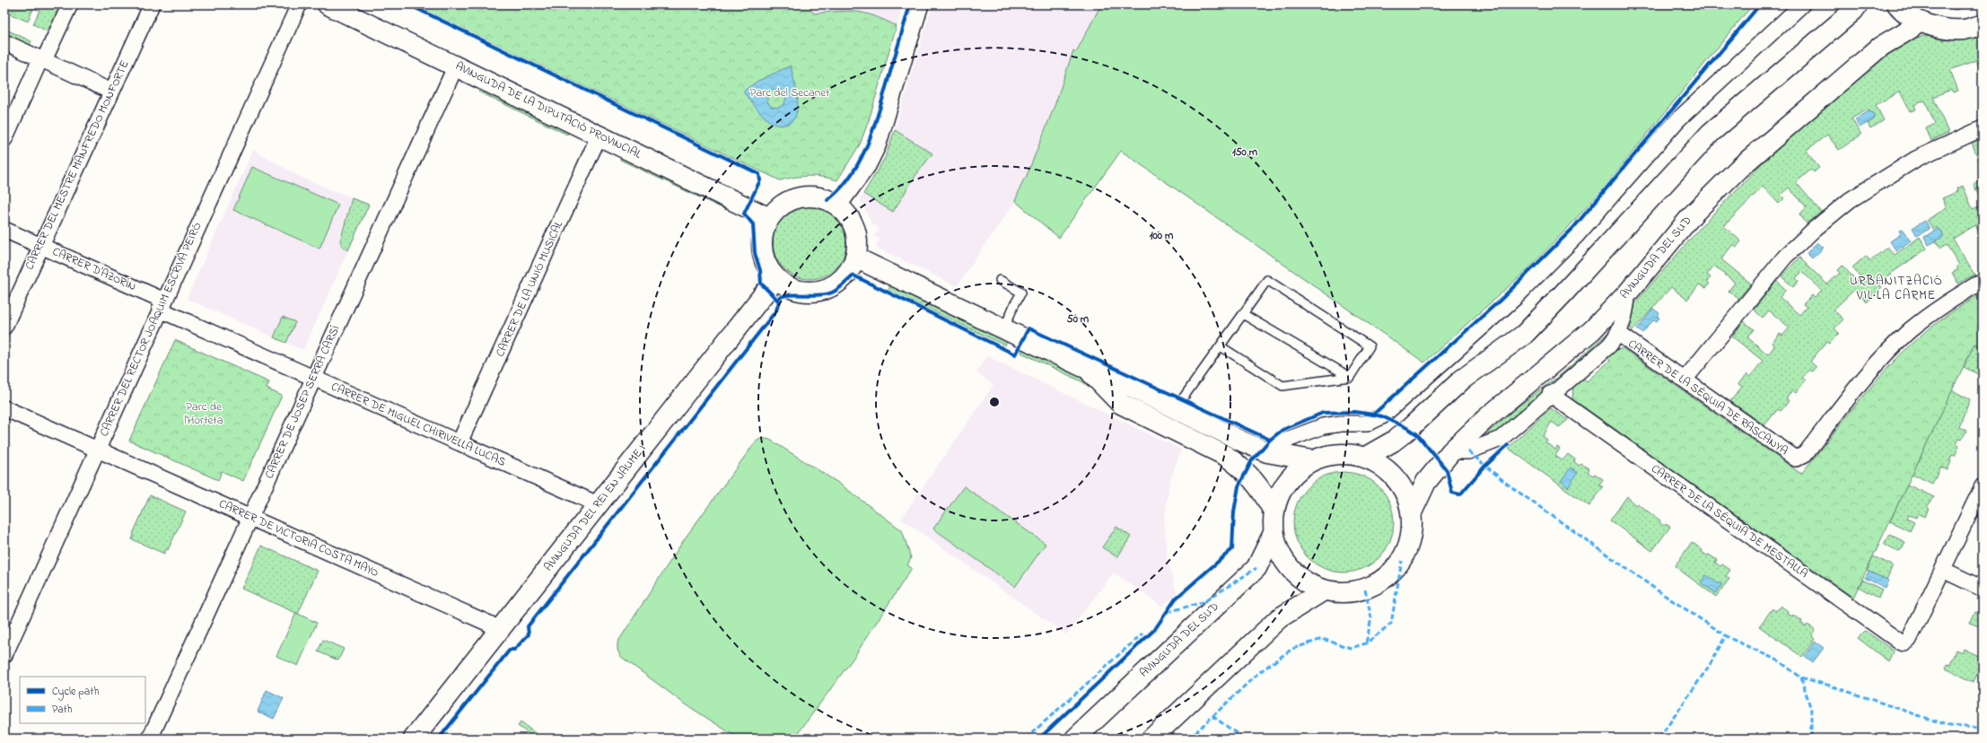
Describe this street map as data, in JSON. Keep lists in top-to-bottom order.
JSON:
{
  "streets": {
    "main road": ["AVINGUDA DE LA DIPUTACIÓ PROVINCIAL", "AVINGUDA DEL SUD", "AVINGUDA DEL REI EN JAUME I"],
    "street": [
      "CARRER DEL MESTRE MANFREDO MONFORTE",
      "CARRER D'AZORÍN",
      "CARRER DE LA UNIÓ MUSICAL",
      "CARRER DEL RECTOR JOAQUIM ESCRIVÀ PEIRÓ",
      "CARRER DE LA SÉQUIA DE RASCANYA",
      "CARRER DE JOSEP SERRA CARSÍ",
      "CARRER DE MIGUEL CHIRIVELLA LUCAS",
      "CARRER DE LA SÉQUIA DE MESTALLA",
      "CARRER DE VICTORIA COSTA MAYO"
    ]
  },
  "crossings": [
    ["AVINGUDA DE LA DIPUTACIÓ PROVINCIAL", "CARRER DE LA UNIÓ MUSICAL"],
    ["AVINGUDA DE LA DIPUTACIÓ PROVINCIAL", "CARRER DE JOSEP SERRA CARSÍ"],
    ["AVINGUDA DE LA DIPUTACIÓ PROVINCIAL", "AVINGUDA DEL REI EN JAUME I"],
    ["CARRER DEL MESTRE MANFREDO MONFORTE", "CARRER D'AZORÍN"],
    ["CARRER D'AZORÍN", "CARRER DEL RECTOR JOAQUIM ESCRIVÀ PEIRÓ"],
    ["CARRER D'AZORÍN", "CARRER DE MIGUEL CHIRIVELLA LUCAS"],
    ["CARRER DE LA UNIÓ MUSICAL", "CARRER DE MIGUEL CHIRIVELLA LUCAS"],
    ["CARRER DEL RECTOR JOAQUIM ESCRIVÀ PEIRÓ", "CARRER DE MIGUEL CHIRIVELLA LUCAS"],
    ["CARRER DEL RECTOR JOAQUIM ESCRIVÀ PEIRÓ", "CARRER DE VICTORIA COSTA MAYO"],
    ["CARRER DE JOSEP SERRA CARSÍ", "CARRER DE MIGUEL CHIRIVELLA LUCAS"],
    ["CARRER DE JOSEP SERRA CARSÍ", "CARRER DE VICTORIA COSTA MAYO"],
    ["CARRER DE MIGUEL CHIRIVELLA LUCAS", "AVINGUDA DEL REI EN JAUME I"],
    ["AVINGUDA DEL REI EN JAUME I", "CARRER DE VICTORIA COSTA MAYO"]
  ],
  "districts": ["URBANITZACIÓ VIL·LA CARME"],
  "parks": ["Parc del Secanet", "Parc de l'Horteta"],
  "legend": ["Cycle path", "Path"],
  "rings": ["150 m", "100 m", "50 m"]
}
